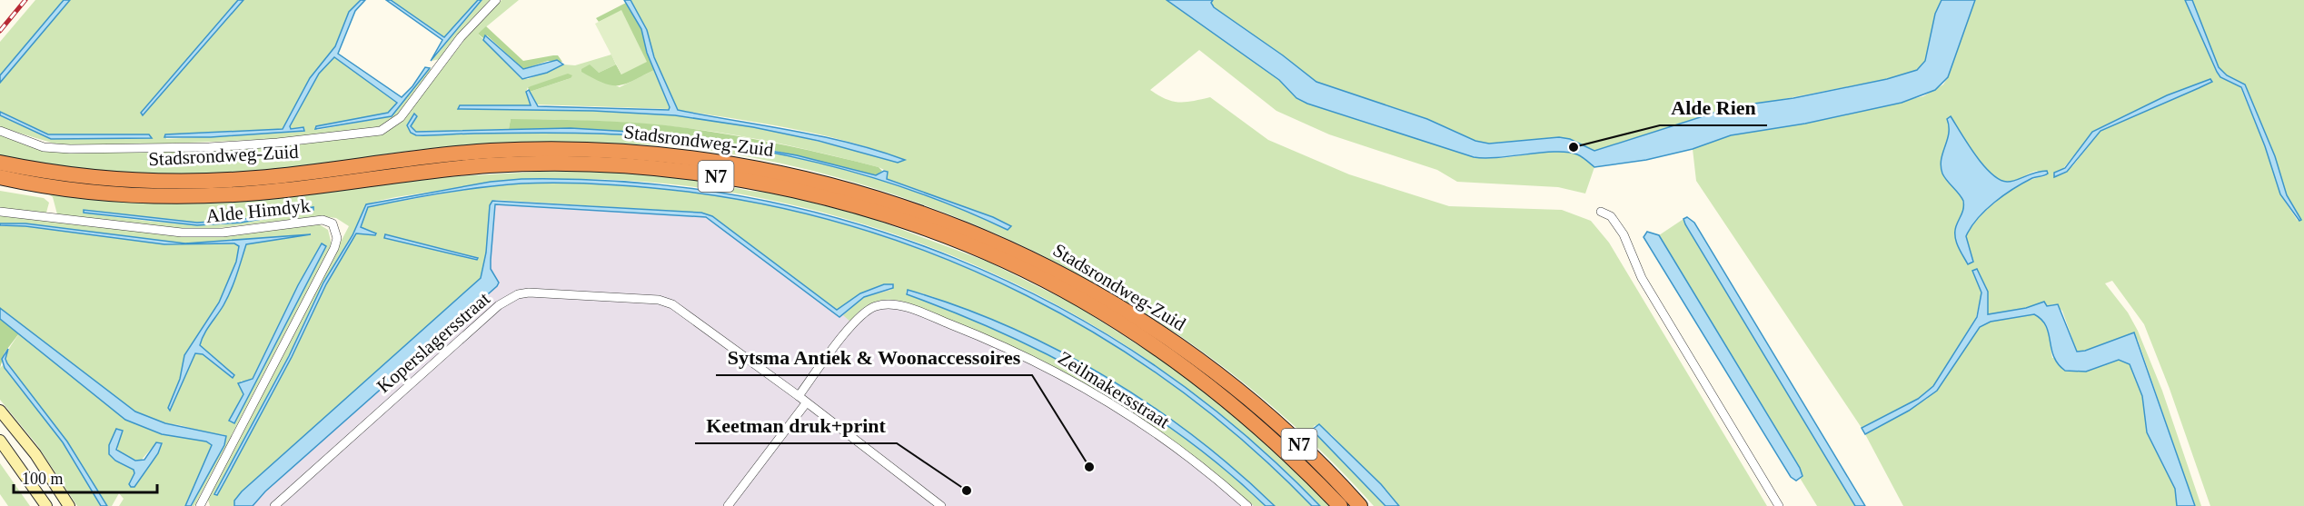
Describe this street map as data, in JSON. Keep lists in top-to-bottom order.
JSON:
{
  "streets": {
    "highway": ["Stadsrondweg-Zuid", "N7"],
    "street": ["Alde Himdyk", "Koperslagersstraat", "Zeilmakersstraat"]
  },
  "crossings": [
    ["Koperslagersstraat", "Zeilmakersstraat"]
  ],
  "places": ["Alde Rien", "Sytsma Antiek & Woonaccessoires", "Keetman druk+print"],
  "scale_bar": "100 m"
}
